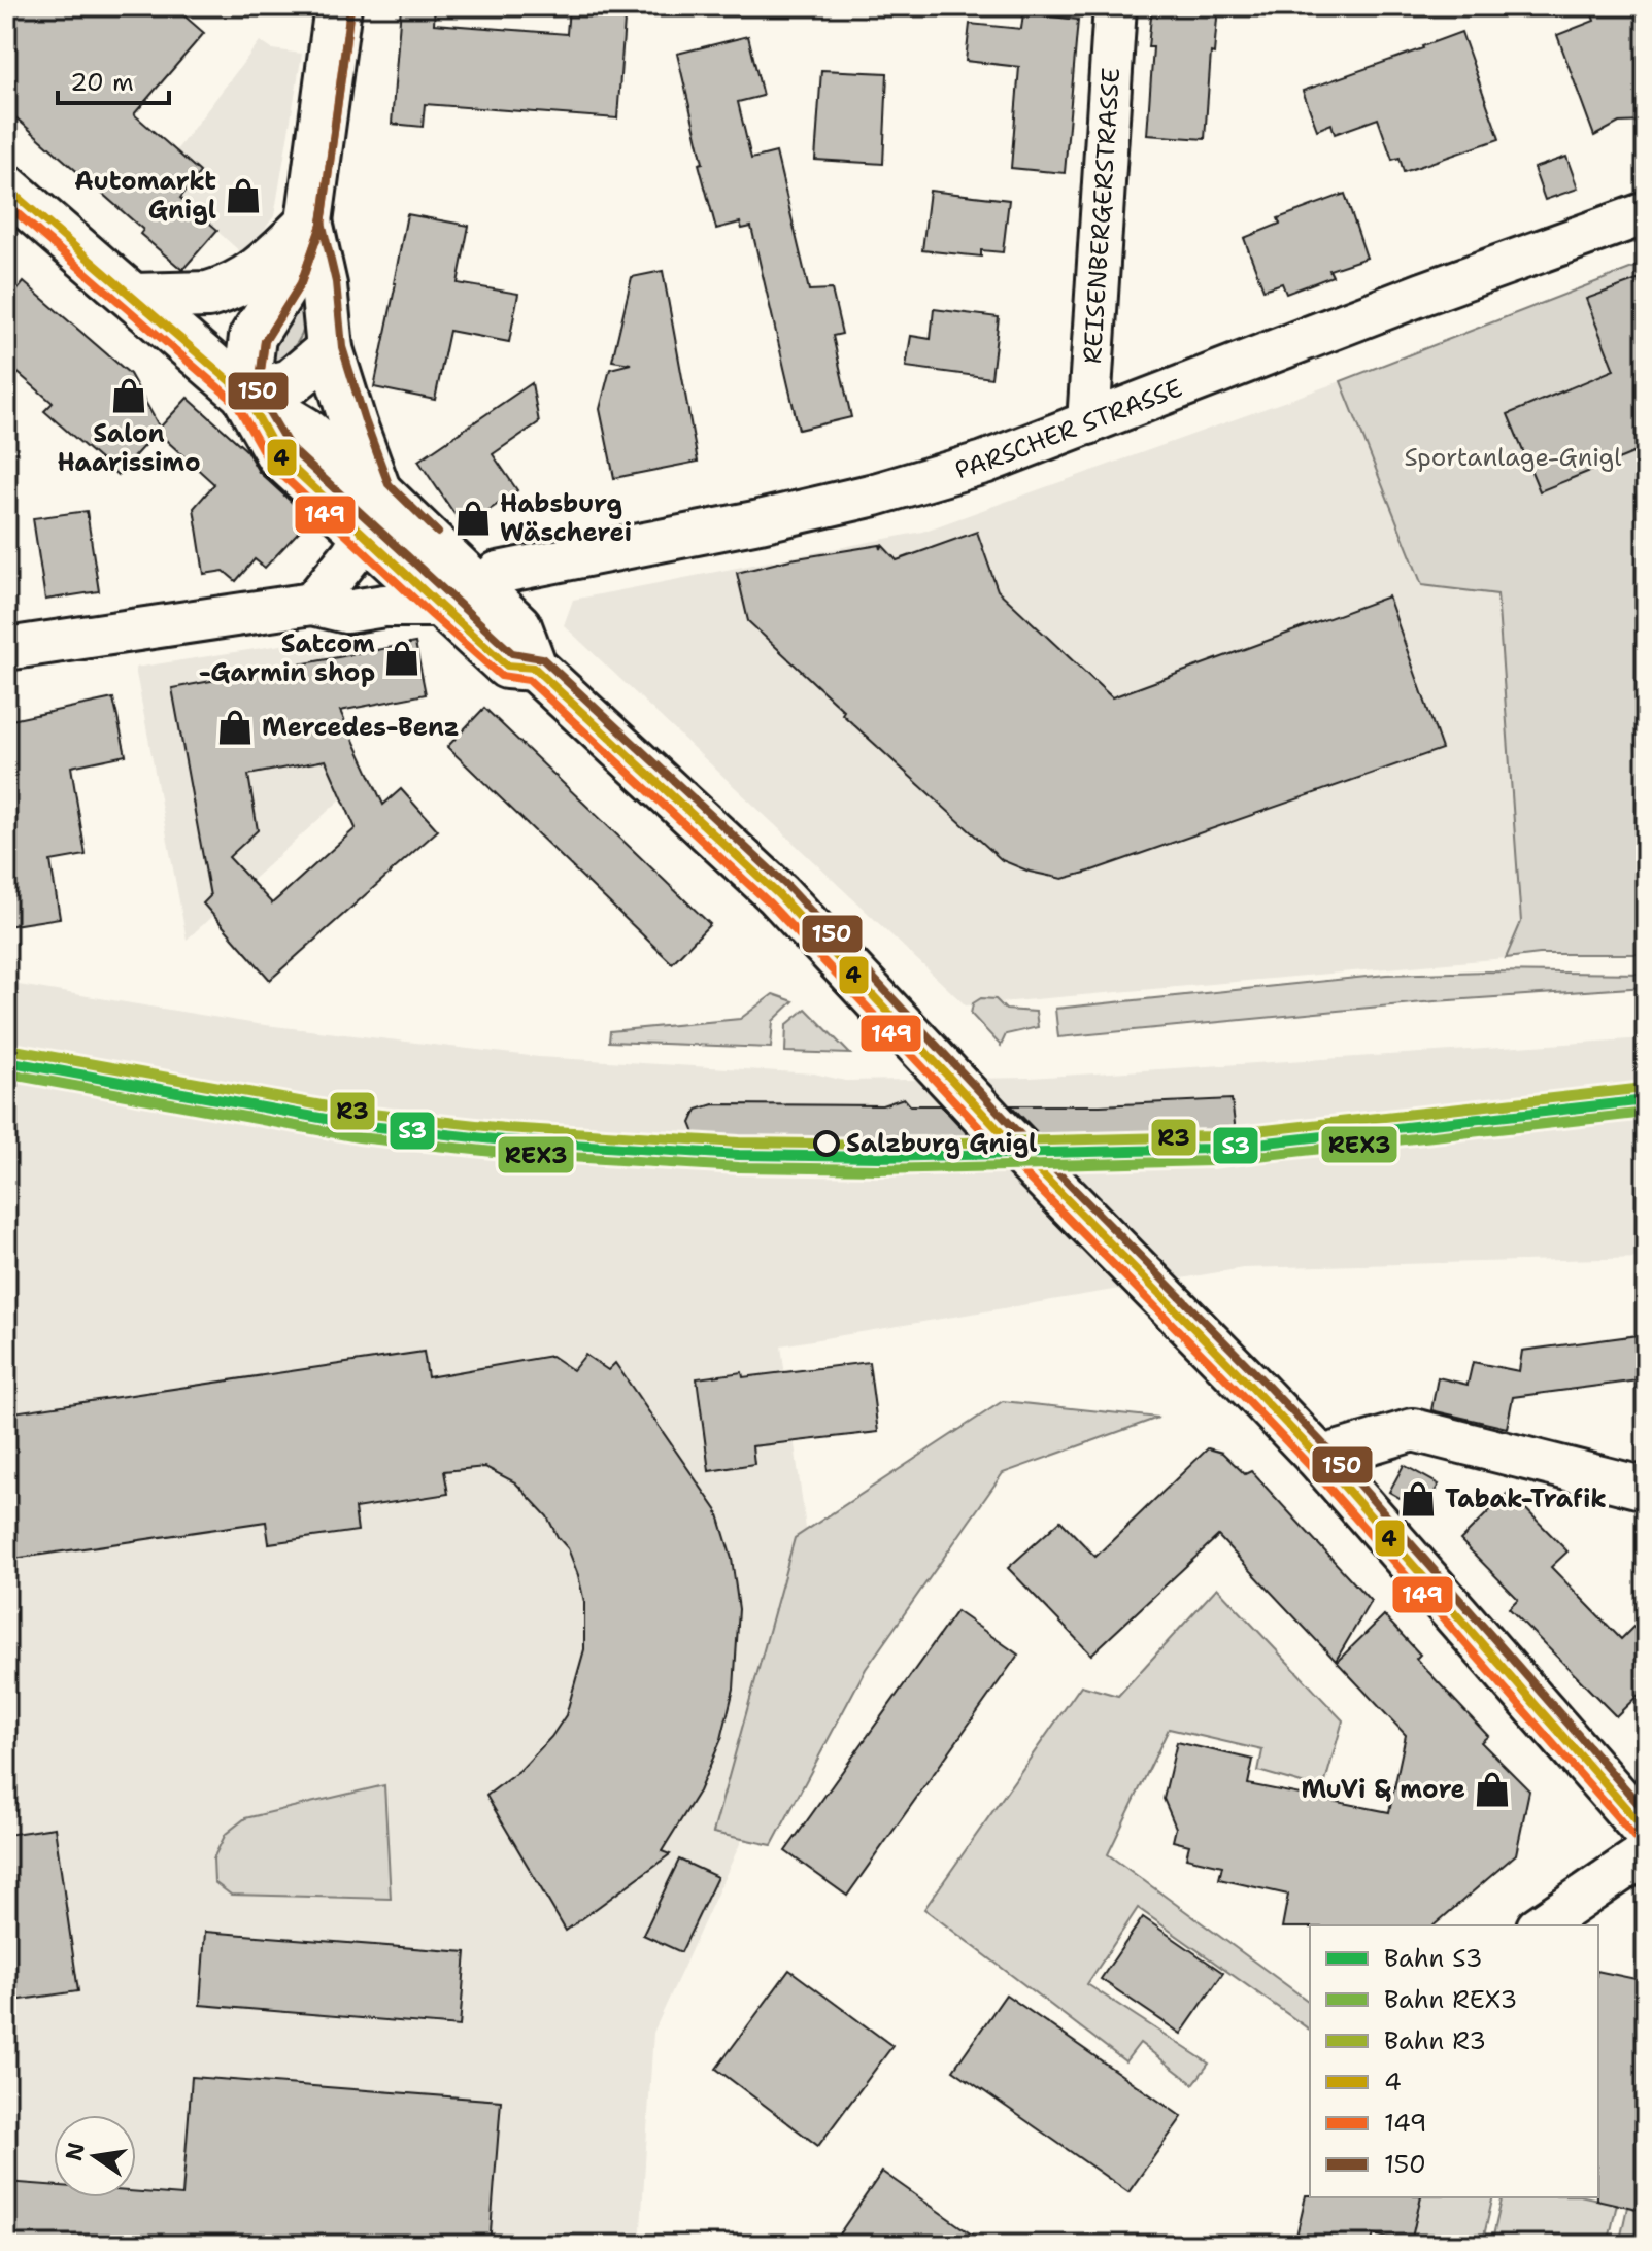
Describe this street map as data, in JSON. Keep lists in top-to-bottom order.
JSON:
{
  "streets": {
    "street": ["REISENBERGERSTRASSE", "PARSCHER STRASSE"]
  },
  "crossings": [
    ["REISENBERGERSTRASSE", "PARSCHER STRASSE"]
  ],
  "parks": ["Sportanlage-Gnigl"],
  "places": {
    "shop": [
      "Automarkt Gnigl",
      "Salon Haarissimo",
      "Habsburg Wäscherei",
      "Satcom -Garmin shop",
      "Mercedes-Benz",
      "Tabak-Trafik",
      "MuVi & more"
    ],
    "other": ["Salzburg Gnigl"]
  },
  "lines": [
    "transit line 149",
    "transit line 150",
    "transit line 4",
    "rail line R3",
    "rail line S3",
    "rail line REX3"
  ],
  "legend": [
    "Bahn S3",
    "Bahn REX3",
    "Bahn R3",
    "4",
    "149",
    "150"
  ],
  "scale_bar": "20 m",
  "north": "left"
}
